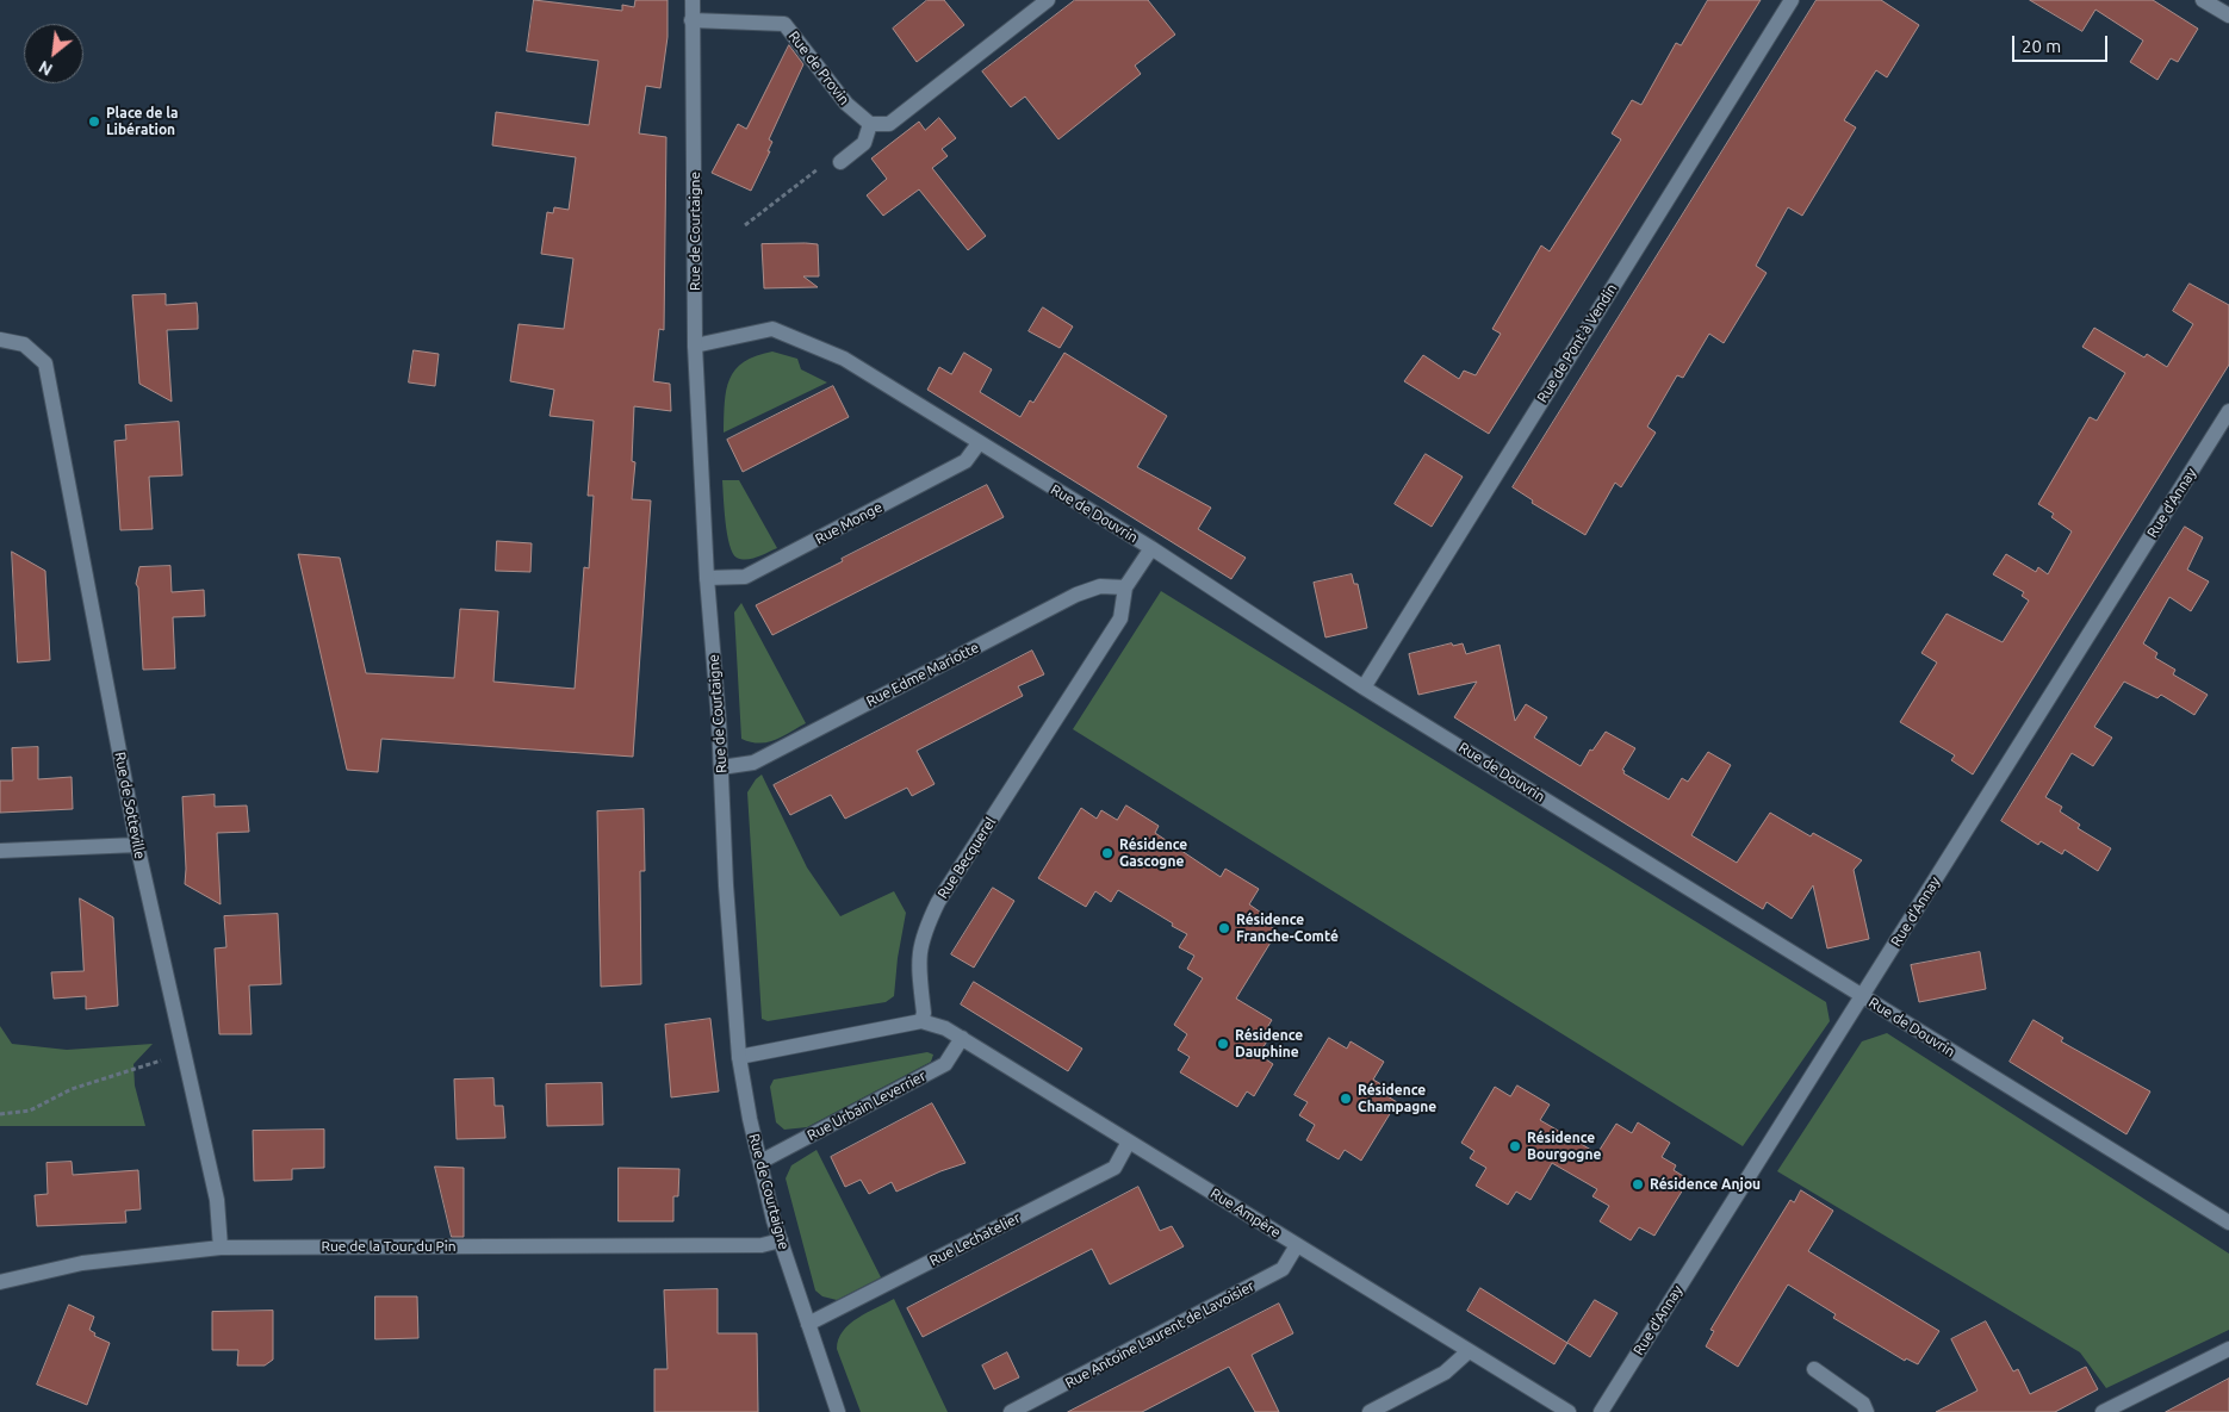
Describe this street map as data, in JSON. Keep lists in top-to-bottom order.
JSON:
{
  "streets": {
    "street": [
      "Rue de Provin",
      "Rue de Courtaigne",
      "Rue de Pont à Vendin",
      "Rue d'Annay",
      "Rue de Douvrin",
      "Rue Monge",
      "Rue Edme Mariotte",
      "Rue de Sotteville",
      "Rue Becquerel",
      "Rue Urbain Leverrier",
      "Rue Ampère",
      "Rue Lechatelier",
      "Rue de la Tour du Pin",
      "Rue Antoine Laurent de Lavoisier"
    ]
  },
  "crossings": [
    ["Rue de Provin", "Rue de Courtaigne"],
    ["Rue de Courtaigne", "Rue de Douvrin"],
    ["Rue de Courtaigne", "Rue Monge"],
    ["Rue de Courtaigne", "Rue Edme Mariotte"],
    ["Rue de Courtaigne", "Rue Urbain Leverrier"],
    ["Rue de Courtaigne", "Rue Lechatelier"],
    ["Rue de Courtaigne", "Rue de la Tour du Pin"],
    ["Rue de Pont à Vendin", "Rue de Douvrin"],
    ["Rue d'Annay", "Rue de Douvrin"],
    ["Rue de Douvrin", "Rue Monge"],
    ["Rue de Douvrin", "Rue Becquerel"],
    ["Rue Edme Mariotte", "Rue Becquerel"],
    ["Rue de Sotteville", "Rue de la Tour du Pin"],
    ["Rue Becquerel", "Rue Ampère"],
    ["Rue Urbain Leverrier", "Rue Ampère"],
    ["Rue Ampère", "Rue Lechatelier"],
    ["Rue Ampère", "Rue Antoine Laurent de Lavoisier"]
  ],
  "places": [
    "Place de la Libération",
    "Résidence Gascogne",
    "Résidence Franche-Comté",
    "Résidence Dauphine",
    "Résidence Champagne",
    "Résidence Bourgogne",
    "Résidence Anjou"
  ],
  "scale_bar": "20 m",
  "north": "bottom left"
}
